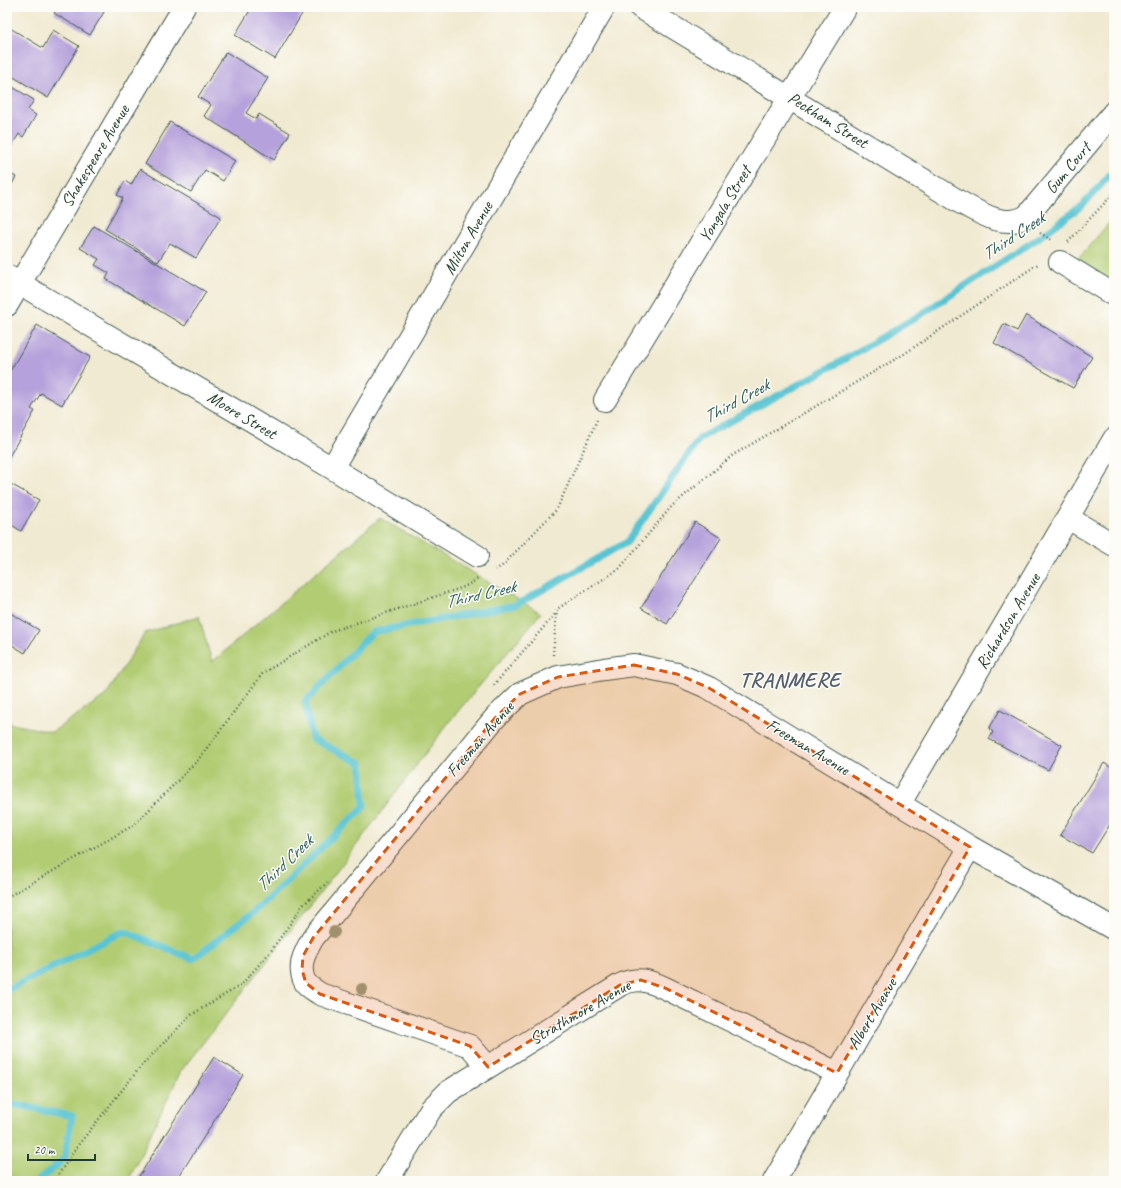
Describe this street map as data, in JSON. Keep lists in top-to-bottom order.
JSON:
{
  "streets": {
    "street": [
      "Peckham Street",
      "Shakespeare Avenue",
      "Gum Court",
      "Yongala Street",
      "Milton Avenue",
      "Moore Street",
      "Richardson Avenue",
      "Freeman Avenue",
      "Strathmore Avenue",
      "Albert Avenue"
    ]
  },
  "crossings": [
    ["Peckham Street", "Gum Court"],
    ["Peckham Street", "Yongala Street"],
    ["Shakespeare Avenue", "Moore Street"],
    ["Milton Avenue", "Moore Street"],
    ["Richardson Avenue", "Freeman Avenue"],
    ["Freeman Avenue", "Strathmore Avenue"],
    ["Freeman Avenue", "Albert Avenue"],
    ["Strathmore Avenue", "Albert Avenue"]
  ],
  "districts": ["TRANMERE"],
  "water": ["Third Creek"],
  "scale_bar": "20 m"
}
